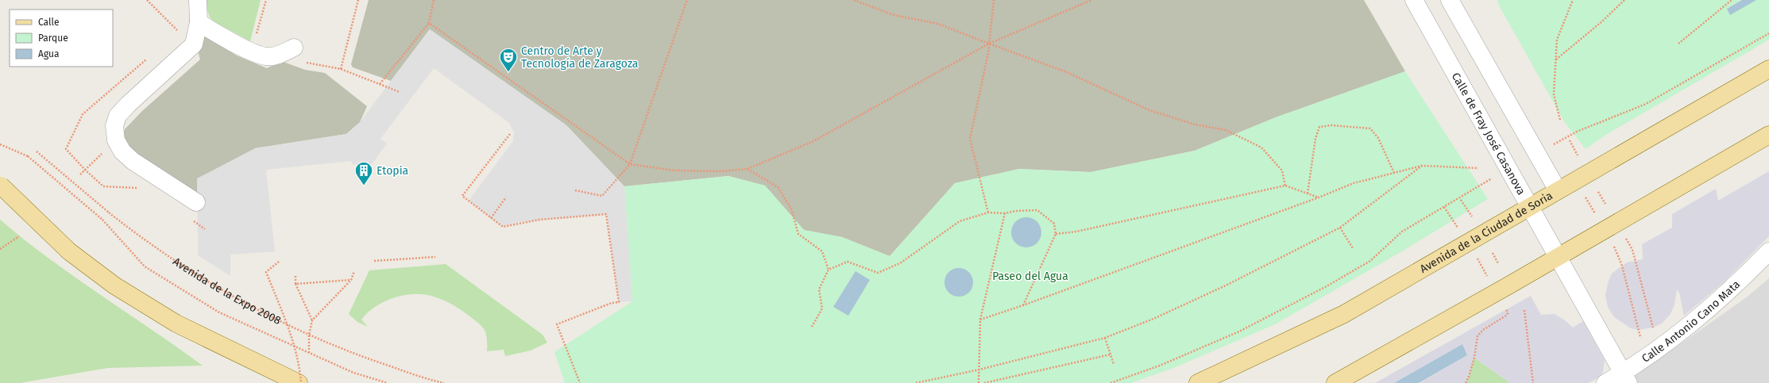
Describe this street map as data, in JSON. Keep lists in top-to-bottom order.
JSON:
{
  "streets": {
    "main road": ["Avenida de la Ciudad de Soria"],
    "street": ["Calle de Fray José Casanova", "Calle Antonio Cano Mata"],
    "path": ["Avenida de la Expo 2008"]
  },
  "crossings": [
    ["Calle de Fray José Casanova", "Avenida de la Ciudad de Soria"],
    ["Calle de Fray José Casanova", "Calle Antonio Cano Mata"]
  ],
  "parks": ["Paseo del Agua"],
  "places": {
    "theatre": ["Centro de Arte y Tecnología de Zaragoza"],
    "building": ["Etopia"]
  },
  "legend": ["Calle", "Parque", "Agua"]
}
